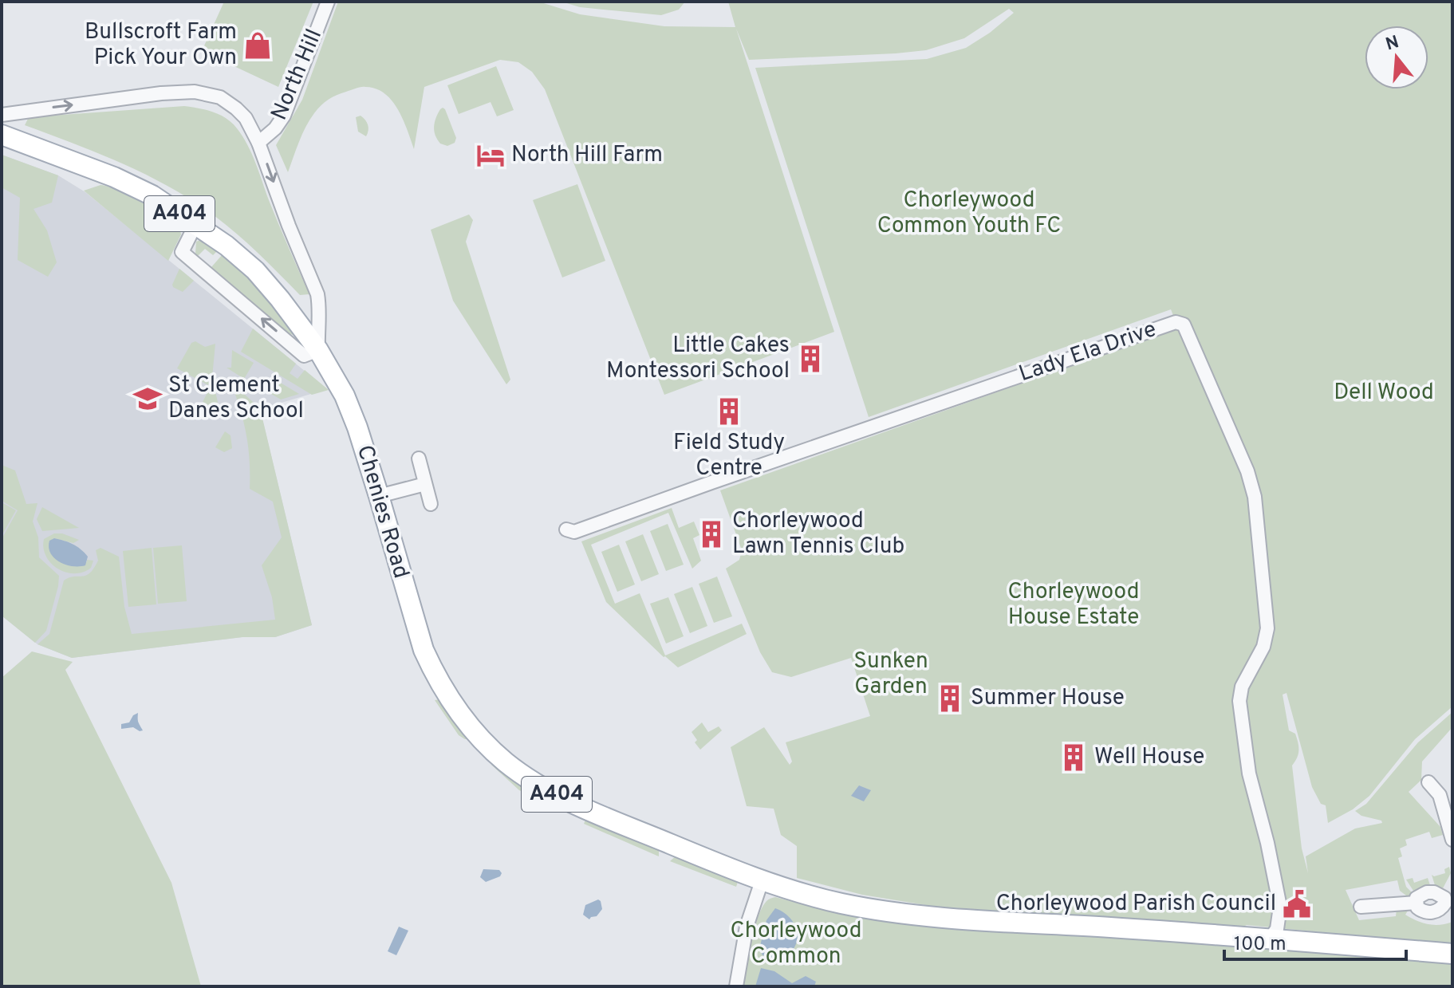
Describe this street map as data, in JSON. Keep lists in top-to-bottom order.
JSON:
{
  "streets": {
    "main road": ["A404", "Chenies Road"],
    "street": ["North Hill", "Lady Ela Drive"]
  },
  "crossings": [
    ["A404", "Lady Ela Drive"],
    ["A404", "Chenies Road"]
  ],
  "parks": [
    "Chorleywood Common Youth FC",
    "Dell Wood",
    "Chorleywood House Estate",
    "Sunken Garden",
    "Chorleywood Common"
  ],
  "places": {
    "shop": ["Bullscroft Farm Pick Your Own"],
    "hotel": ["North Hill Farm"],
    "building": [
      "Little Cakes Montessori School",
      "Field Study Centre",
      "Chorleywood Lawn Tennis Club",
      "Summer House",
      "Well House"
    ],
    "school or university": ["St Clement Danes School"],
    "public building": ["Chorleywood Parish Council"]
  },
  "scale_bar": "100 m",
  "north": "top"
}
